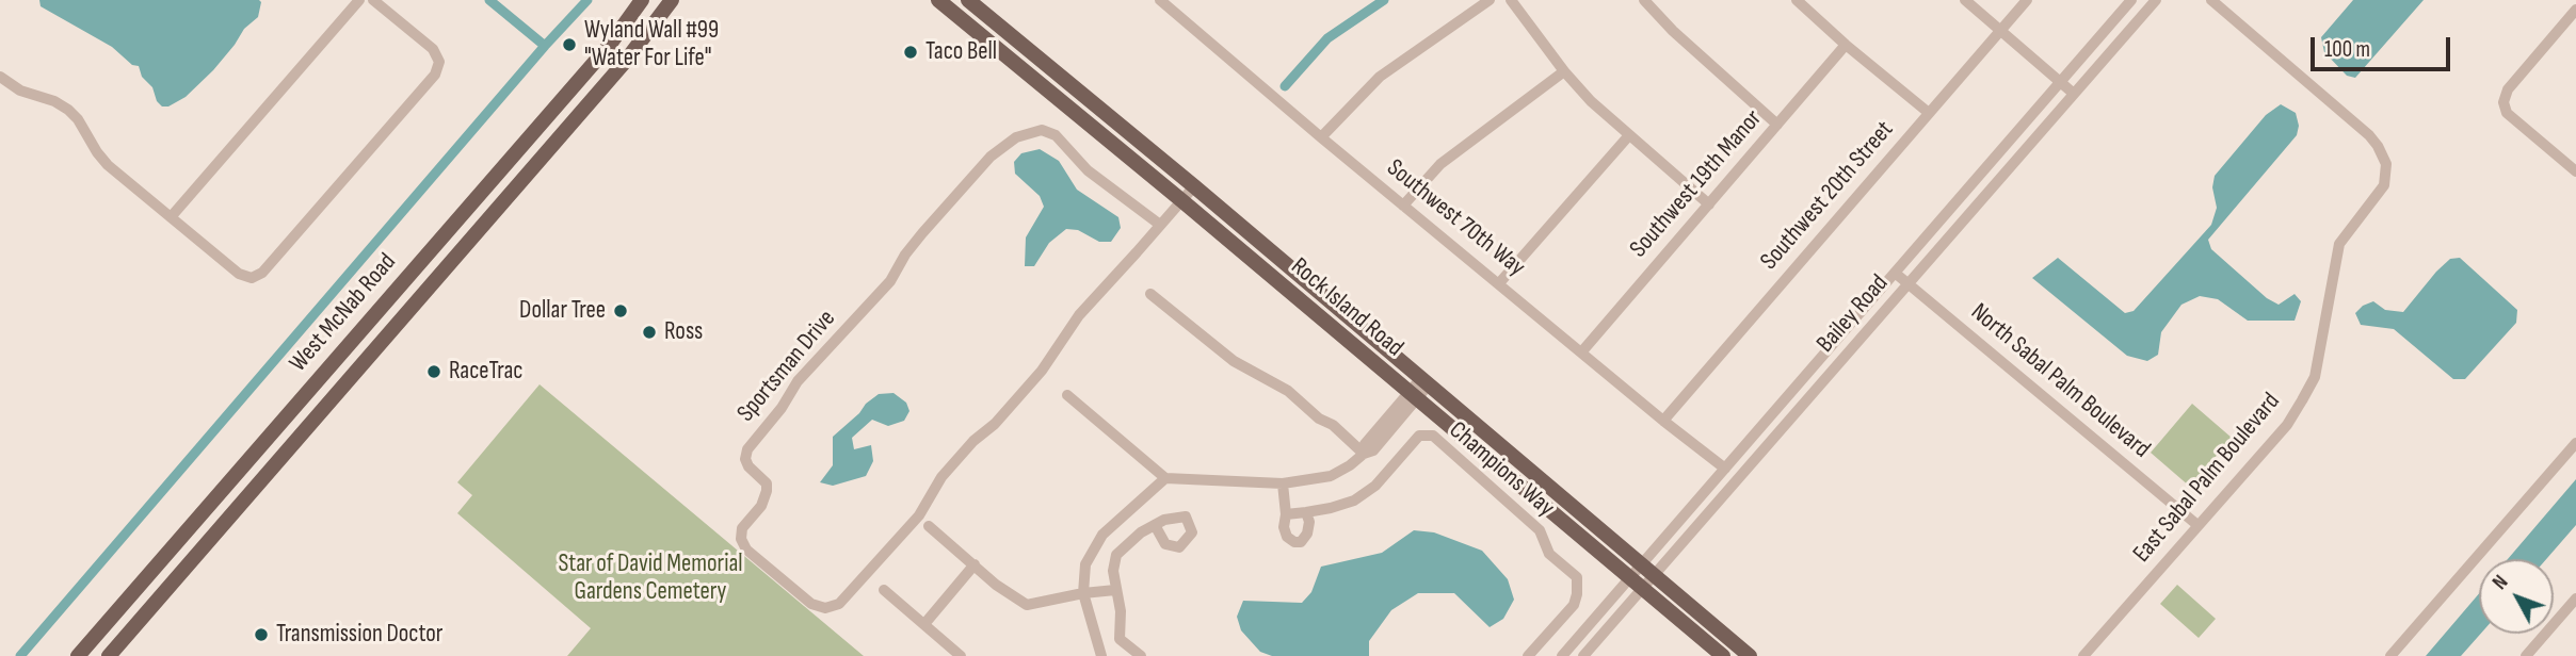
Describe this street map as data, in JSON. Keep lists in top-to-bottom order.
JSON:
{
  "streets": {
    "main road": ["Rock Island Road", "West McNab Road"],
    "street": [
      "Southwest 19th Manor",
      "Southwest 20th Street",
      "Southwest 70th Way",
      "Bailey Road",
      "Sportsman Drive",
      "North Sabal Palm Boulevard",
      "Champions Way",
      "East Sabal Palm Boulevard"
    ]
  },
  "crossings": [
    ["Southwest 19th Manor", "Southwest 70th Way"],
    ["Southwest 20th Street", "Southwest 70th Way"],
    ["Southwest 70th Way", "Bailey Road"],
    ["Rock Island Road", "Bailey Road"],
    ["Rock Island Road", "Sportsman Drive"],
    ["Bailey Road", "North Sabal Palm Boulevard"],
    ["North Sabal Palm Boulevard", "East Sabal Palm Boulevard"]
  ],
  "parks": ["Star of David Memorial Gardens Cemetery"],
  "places": [
    "Wyland Wall #99 \"Water For Life\"",
    "Taco Bell",
    "Dollar Tree",
    "Ross",
    "RaceTrac",
    "Transmission Doctor"
  ],
  "scale_bar": "100 m",
  "north": "top left"
}
